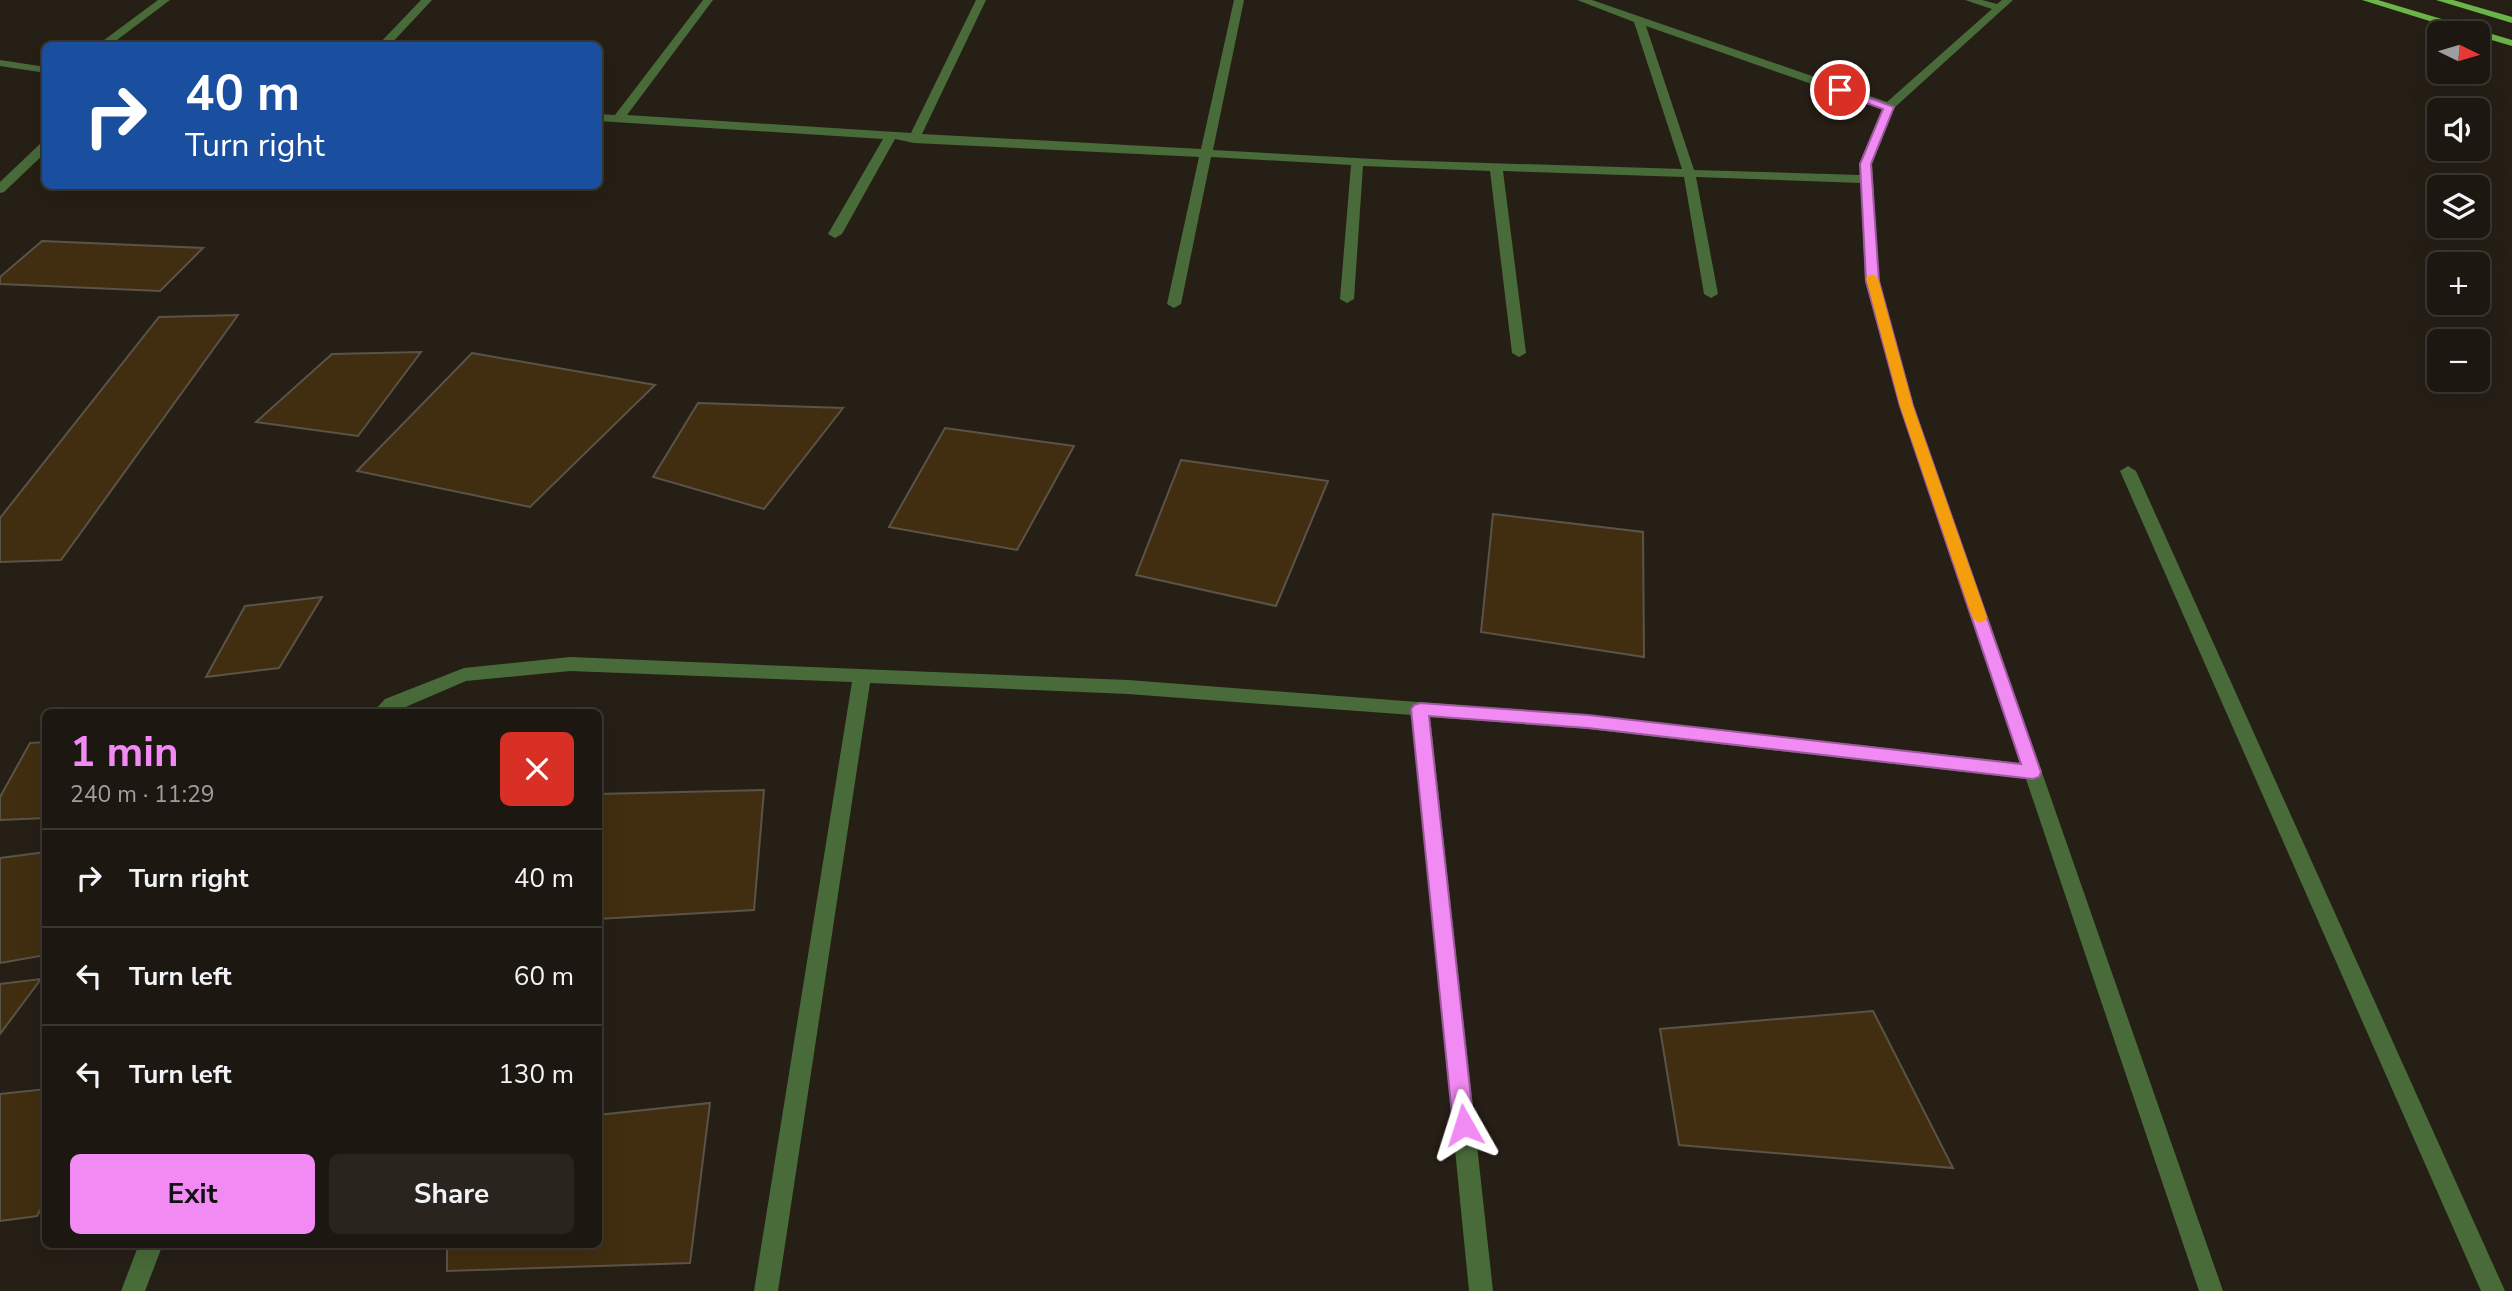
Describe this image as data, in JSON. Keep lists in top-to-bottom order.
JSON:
{
  "north": "right",
  "page": {
    "map_buttons": ["+", "−"],
    "turn": ["40 m", "Turn right"],
    "heading": ["1 min", "240 m · 11:29"],
    "list": [
      {
        "name": "Turn right",
        "value": "40 m"
      },
      {
        "name": "Turn left",
        "value": "60 m"
      },
      {
        "name": "Turn left",
        "value": "130 m"
      }
    ],
    "buttons": ["Exit", "Share"]
  }
}
